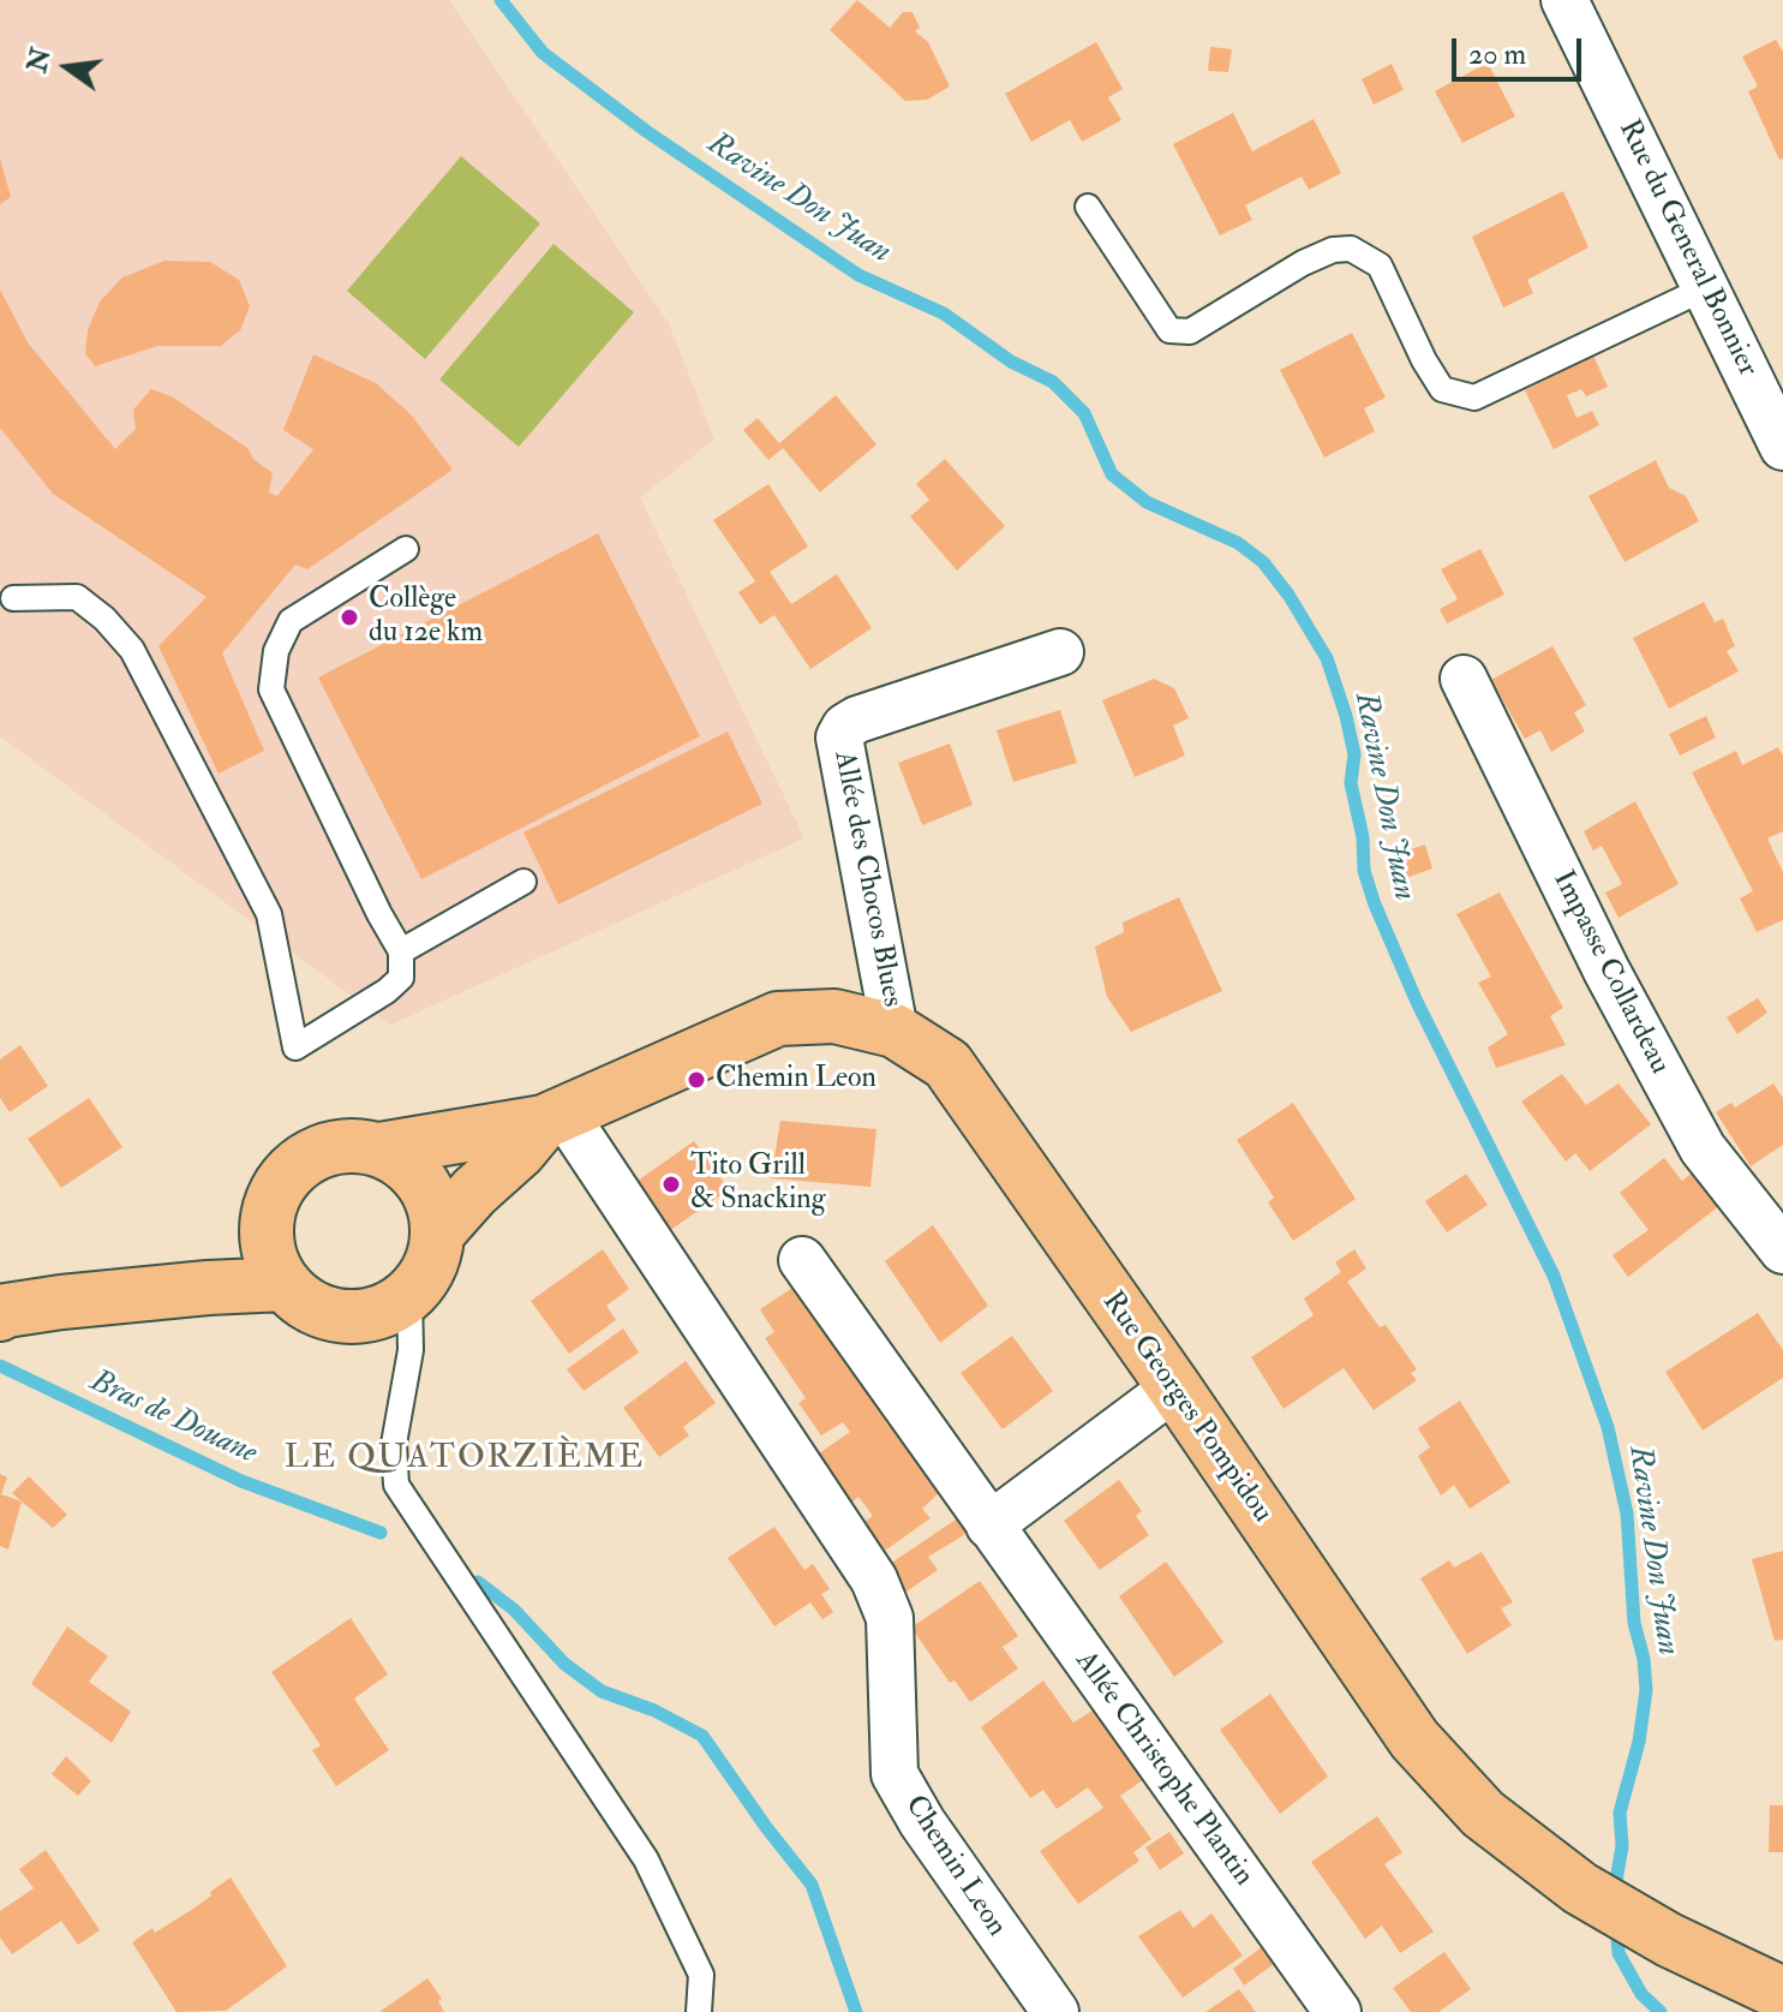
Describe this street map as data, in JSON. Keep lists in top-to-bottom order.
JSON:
{
  "streets": {
    "main road": ["Rue Georges Pompidou"],
    "street": [
      "Rue du General Bonnier",
      "Allée des Chocos Blues",
      "Impasse Collardeau",
      "Allée Christophe Plantin",
      "Chemin Leon"
    ]
  },
  "crossings": [
    ["Allée des Chocos Blues", "Rue Georges Pompidou"],
    ["Rue Georges Pompidou", "Chemin Leon"]
  ],
  "districts": ["LE QUATORZIÈME"],
  "water": ["Ravine Don Juan", "Bras de Douane"],
  "places": ["Collège du 12e km", "Chemin Leon", "Tito Grill & Snacking"],
  "scale_bar": "20 m",
  "north": "left"
}
